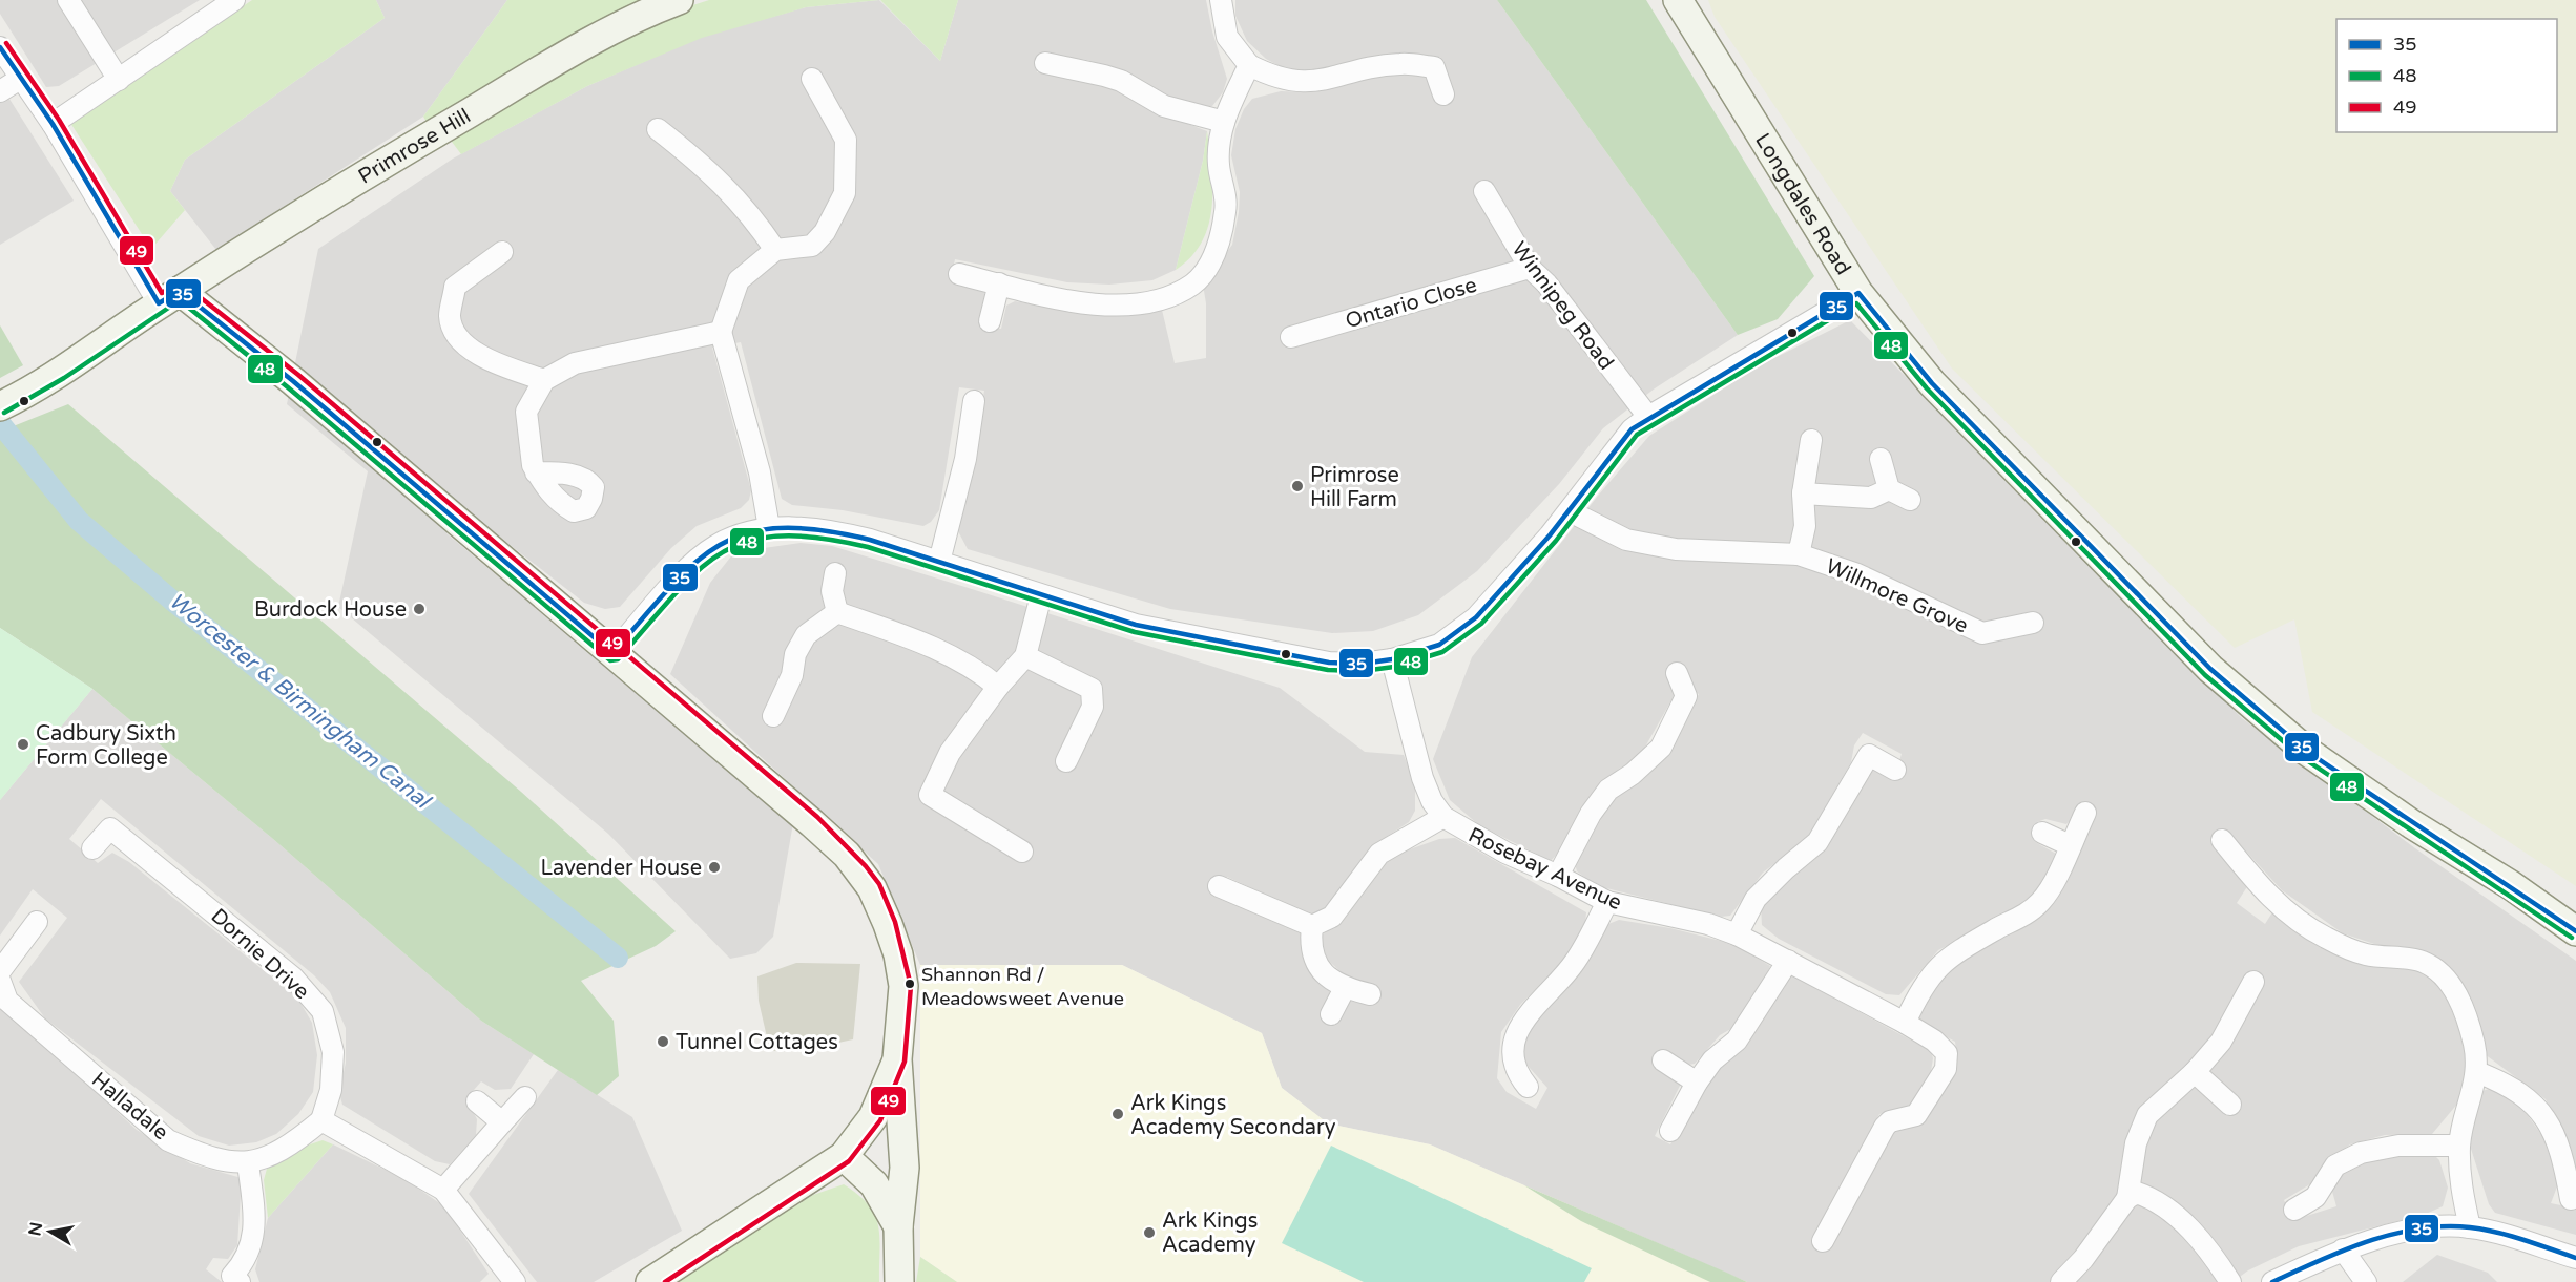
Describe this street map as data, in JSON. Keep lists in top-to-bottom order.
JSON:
{
  "streets": {
    "street": [
      "Primrose Hill",
      "Longdales Road",
      "Ontario Close",
      "Winnipeg Road",
      "Willmore Grove",
      "Rosebay Avenue",
      "Dornie Drive",
      "Halladale"
    ]
  },
  "crossings": [
    ["Ontario Close", "Winnipeg Road"],
    ["Dornie Drive", "Halladale"]
  ],
  "water": ["Worcester & Birmingham Canal"],
  "places": [
    "Primrose Hill Farm",
    "Burdock House",
    "Cadbury Sixth Form College",
    "Lavender House",
    "Shannon Rd / Meadowsweet Avenue",
    "Tunnel Cottages",
    "Ark Kings Academy Secondary",
    "Ark Kings Academy"
  ],
  "lines": ["transit line 49", "transit line 35", "transit line 48"],
  "legend": ["35", "48", "49"],
  "north": "left"
}
